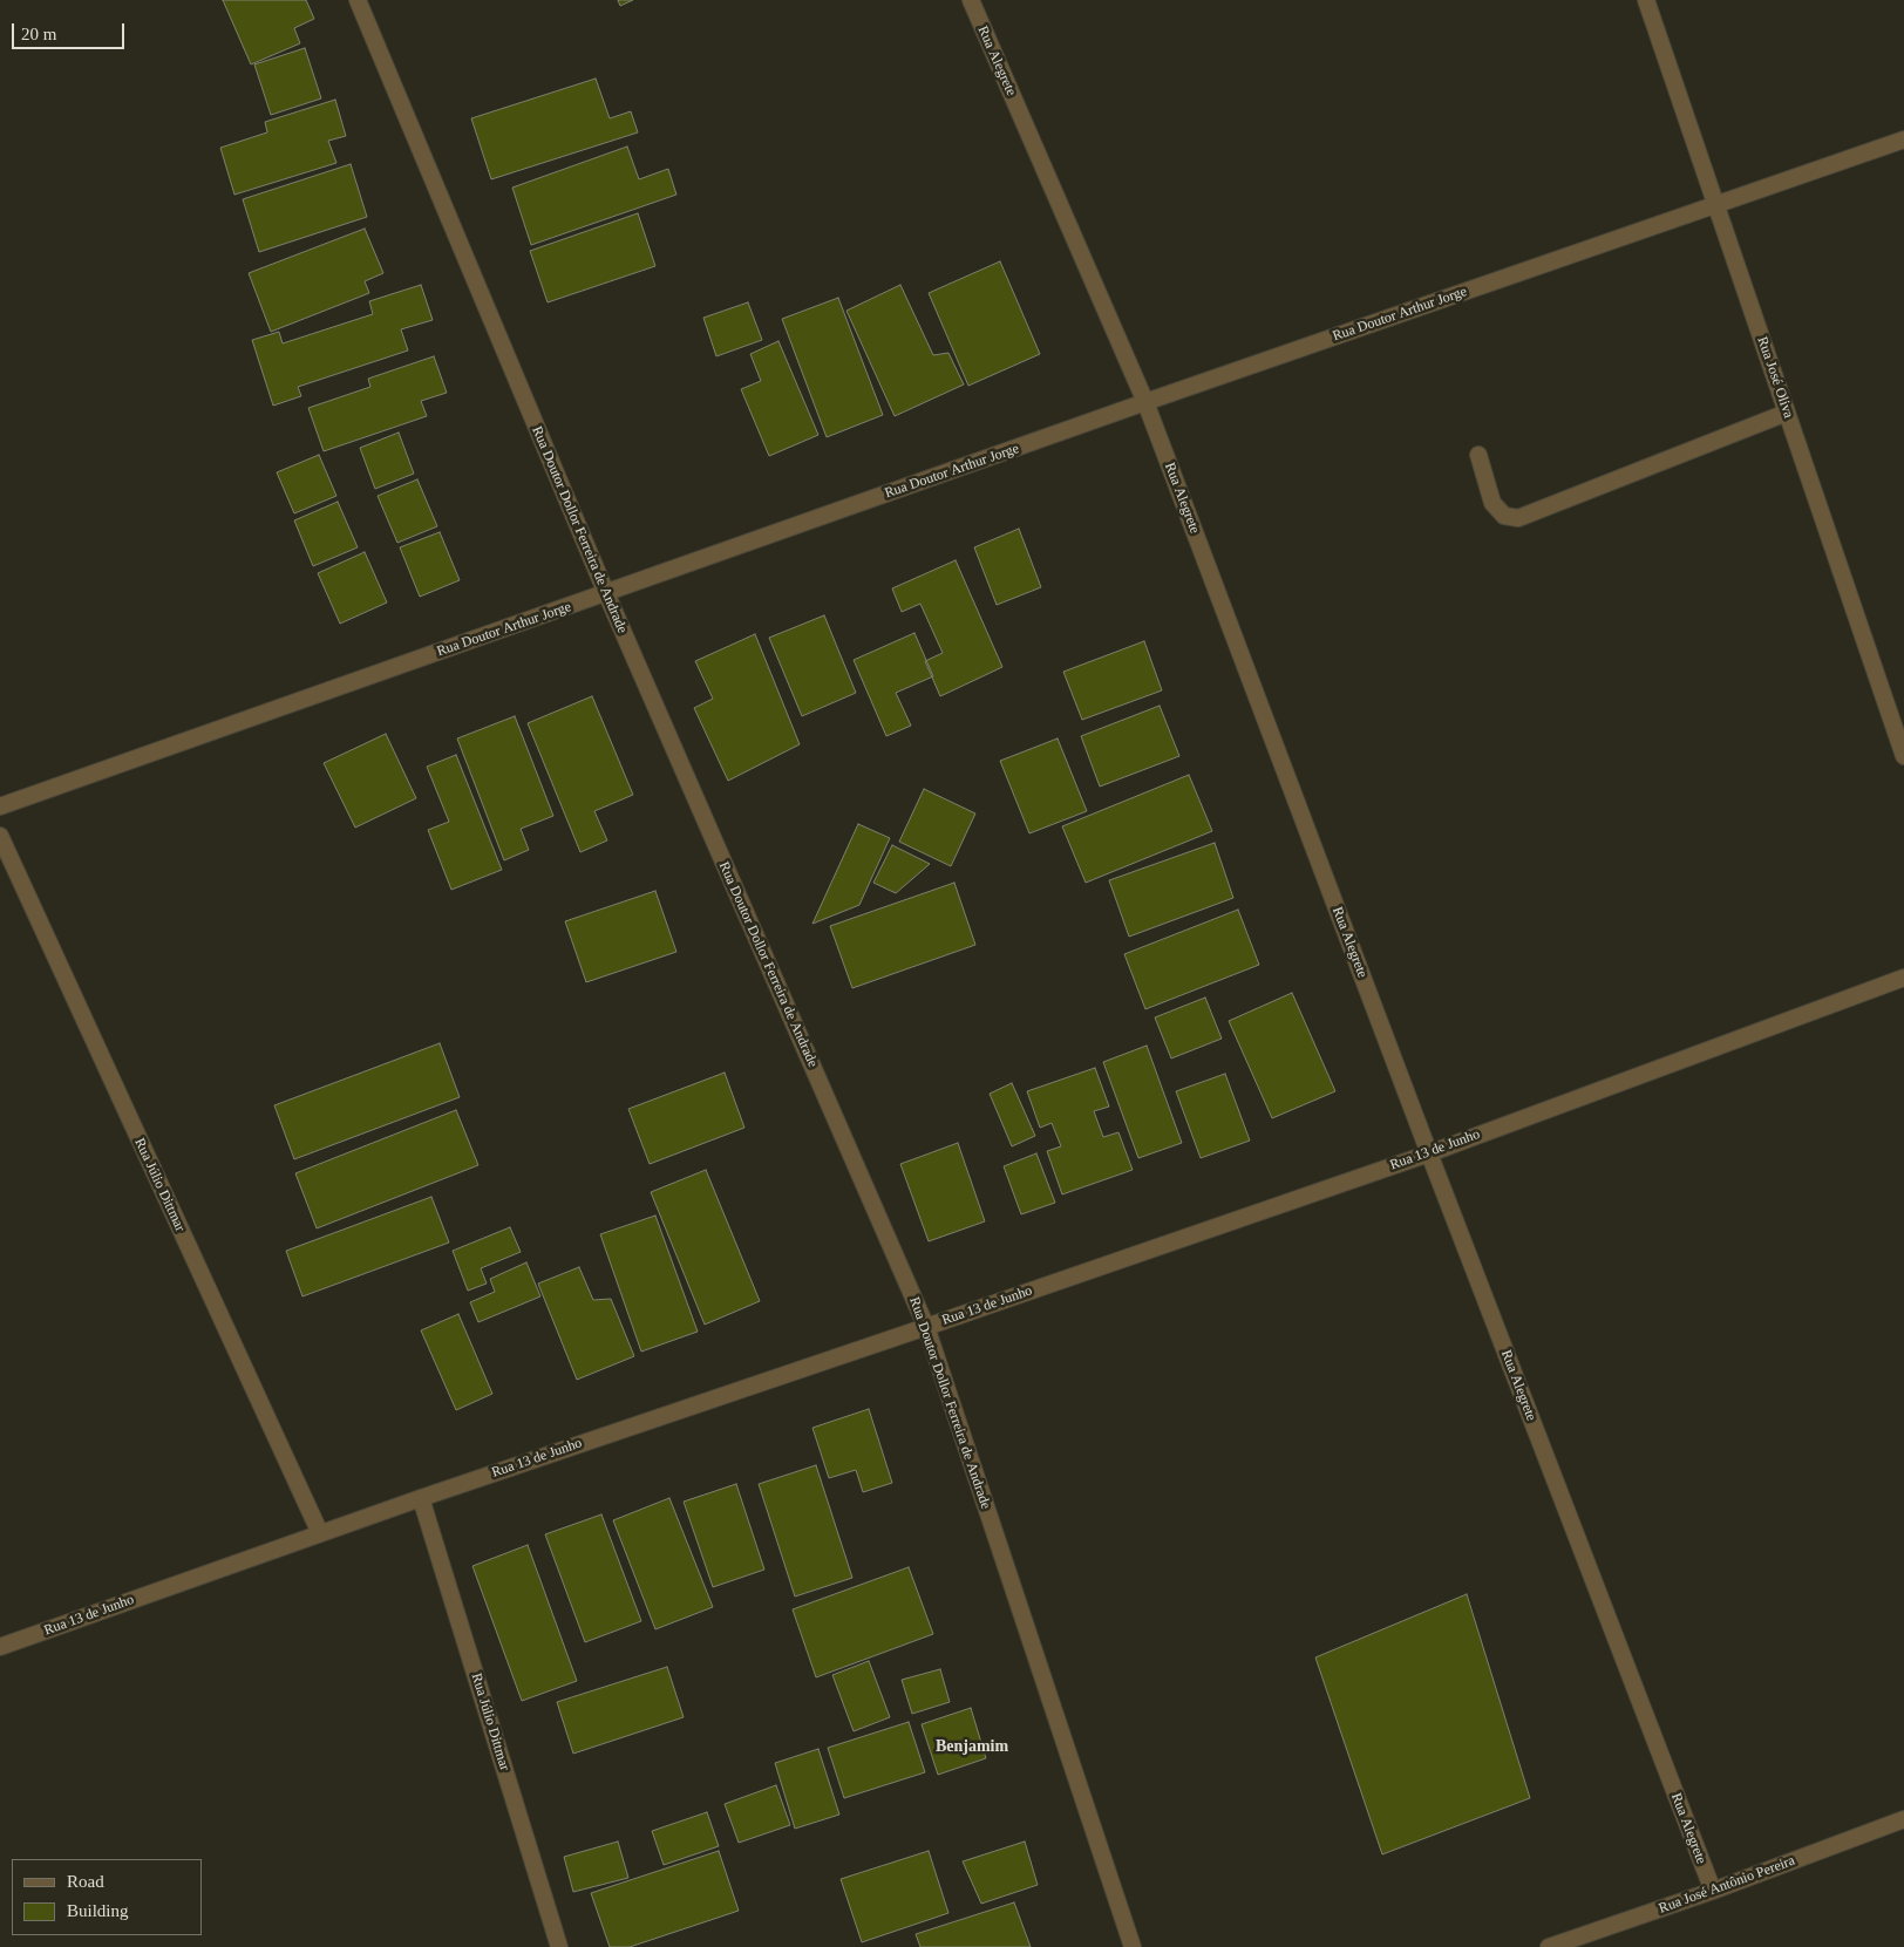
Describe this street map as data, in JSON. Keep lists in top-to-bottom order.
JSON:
{
  "streets": {
    "street": [
      "Rua Alegrete",
      "Rua Doutor Arthur Jorge",
      "Rua José Oliva",
      "Rua Doutor Dollor Ferreira de Andrade",
      "Rua 13 de Junho",
      "Rua Júlio Dittmar",
      "Rua José Antônio Pereira"
    ]
  },
  "crossings": [
    ["Rua Alegrete", "Rua Doutor Arthur Jorge"],
    ["Rua Alegrete", "Rua 13 de Junho"],
    ["Rua Alegrete", "Rua José Antônio Pereira"],
    ["Rua Doutor Arthur Jorge", "Rua José Oliva"],
    ["Rua Doutor Arthur Jorge", "Rua Doutor Dollor Ferreira de Andrade"],
    ["Rua Doutor Dollor Ferreira de Andrade", "Rua 13 de Junho"],
    ["Rua 13 de Junho", "Rua Júlio Dittmar"]
  ],
  "districts": ["Benjamim"],
  "legend": ["Road", "Building"],
  "scale_bar": "20 m"
}
